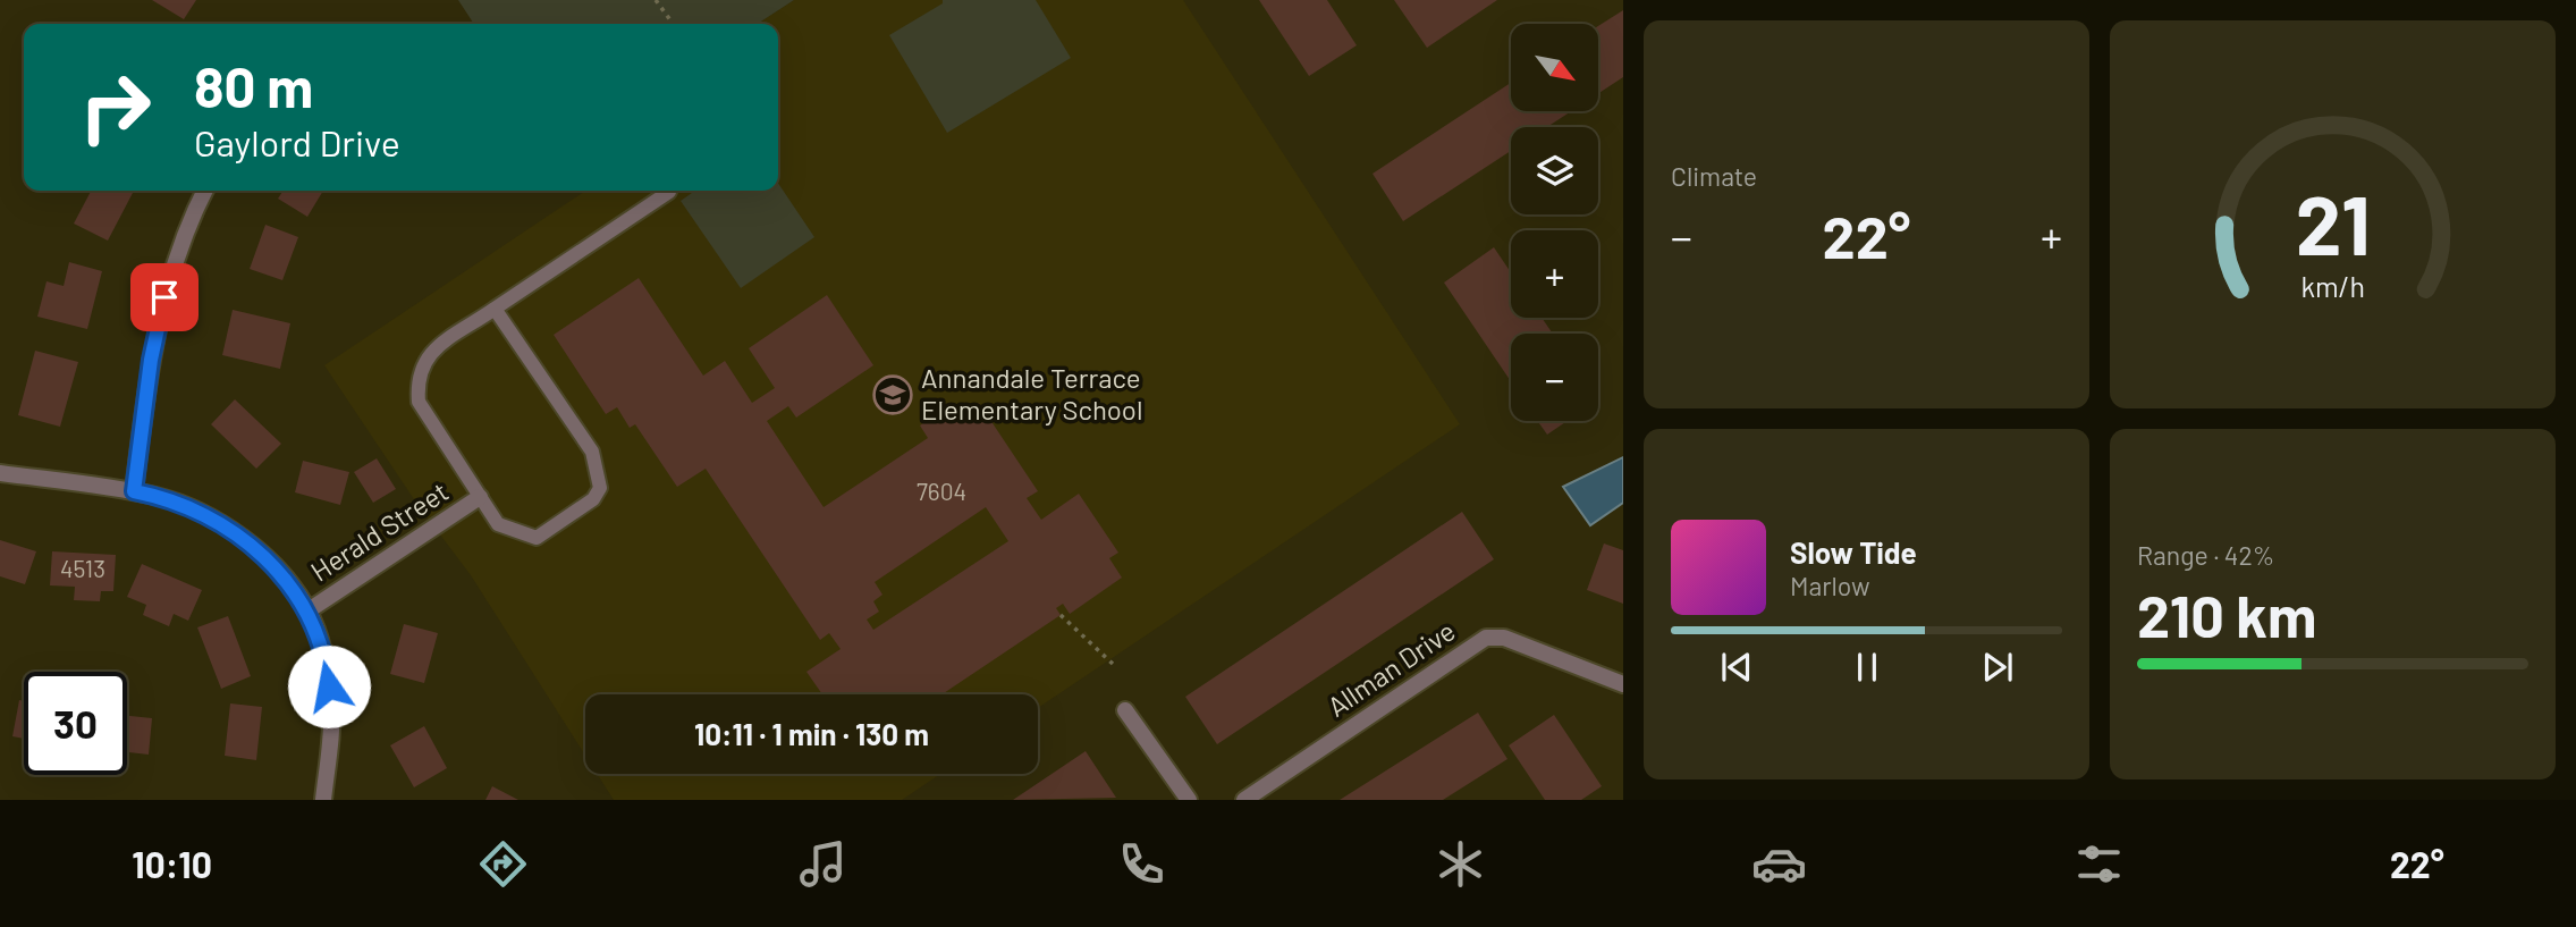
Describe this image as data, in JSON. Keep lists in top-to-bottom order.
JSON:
{
  "streets": {
    "street": ["Herald Street", "Allman Drive"]
  },
  "places": {
    "school or university": ["Annandale Terrace Elementary School"]
  },
  "house_numbers": ["7604", "4513"],
  "north": "bottom right",
  "page": {
    "tile": [
      "Climate",
      ["Range · 42%", "210 km"]
    ],
    "map_buttons": ["+", "−"],
    "turn": ["80 m", "Gaylord Drive"],
    "heat": ["−", "22°", "+"],
    "song": ["Slow Tide", "Marlow"],
    "limit": "30",
    "trip": "10:11 · 1 min · 130 m",
    "tabs": ["10:10", "22°"],
    "gauge": ["21", "km/h"]
  }
}
